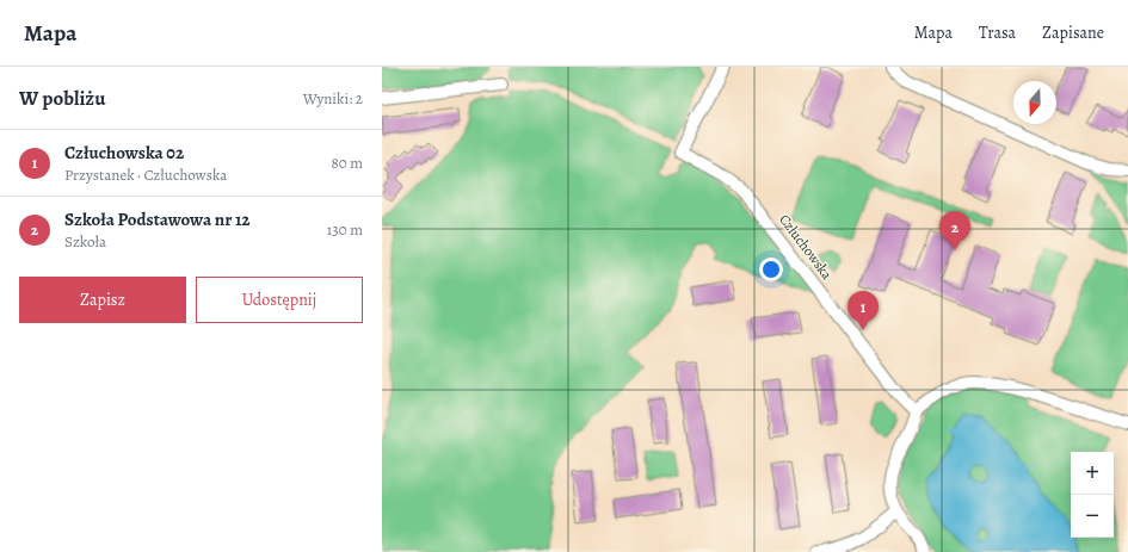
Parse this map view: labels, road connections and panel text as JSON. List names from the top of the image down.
{
  "streets": {
    "street": ["Człuchowska"]
  },
  "north": "bottom",
  "page": {
    "header": "Mapa",
    "nav": ["Mapa", "Trasa", "Zapisane"],
    "heading": ["W pobliżu", "Wyniki: 2"],
    "list": [
      {
        "mark": "1",
        "name": "Człuchowska 02",
        "note": "Przystanek · Człuchowska",
        "value": "80 m"
      },
      {
        "mark": "2",
        "name": "Szkoła Podstawowa nr 12",
        "note": "Szkoła",
        "value": "130 m"
      }
    ],
    "pins": ["2", "1"],
    "buttons": ["Zapisz", "Udostępnij"],
    "map_buttons": ["+", "−"]
  }
}
